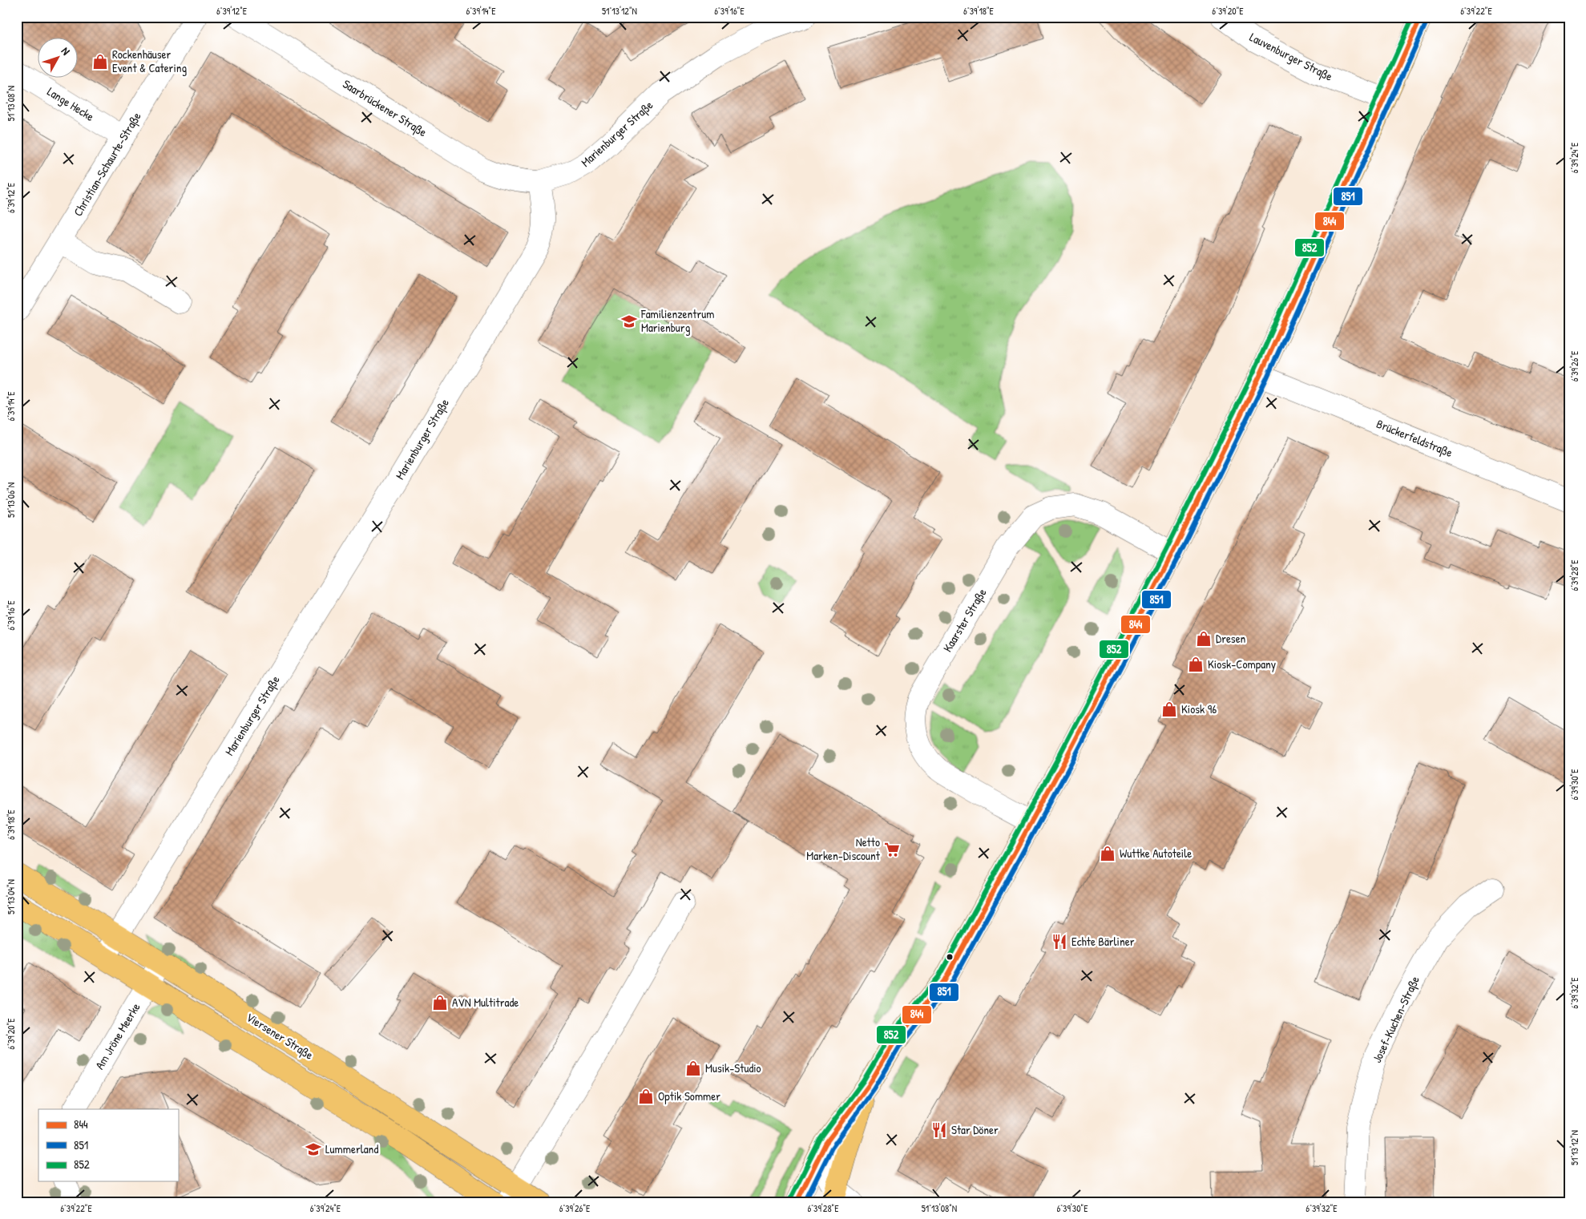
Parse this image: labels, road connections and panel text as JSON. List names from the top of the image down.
{
  "streets": {
    "main road": ["Viersener Straße"],
    "street": [
      "Lauvenburger Straße",
      "Lange Hecke",
      "Saarbrückener Straße",
      "Marienburger Straße",
      "Christian-Schaurte-Straße",
      "Brückerfeldstraße",
      "Kaarster Straße",
      "Josef-Kuchen-Straße",
      "Am Jröne Meerke"
    ]
  },
  "crossings": [
    ["Lange Hecke", "Christian-Schaurte-Straße"],
    ["Saarbrückener Straße", "Marienburger Straße"],
    ["Marienburger Straße", "Viersener Straße"],
    ["Am Jröne Meerke", "Viersener Straße"]
  ],
  "places": {
    "shop": [
      "Rockenhäuser Event & Catering",
      "Dresen",
      "Kiosk-Company",
      "Kiosk 96",
      "Wuttke Autoteile",
      "AVN Multitrade",
      "Musik-Studio",
      "Optik Sommer"
    ],
    "school or university": ["Familienzentrum Marienburg", "Lummerland"],
    "supermarket": ["Netto Marken-Discount"],
    "restaurant": ["Echte Bärliner", "Star Döner"]
  },
  "lines": ["transit line 844", "transit line 852", "transit line 851"],
  "legend": ["844", "851", "852"],
  "north": "top right",
  "coordinates": [
    "6°39'12\"E",
    "6°39'14\"E",
    "51°13'12\"N",
    "6°39'16\"E",
    "6°39'18\"E",
    "6°39'20\"E",
    "6°39'22\"E",
    "51°13'08\"N",
    "6°39'24\"E",
    "6°39'26\"E",
    "51°13'06\"N",
    "6°39'28\"E",
    "6°39'30\"E",
    "51°13'04\"N",
    "6°39'32\"E"
  ]
}
